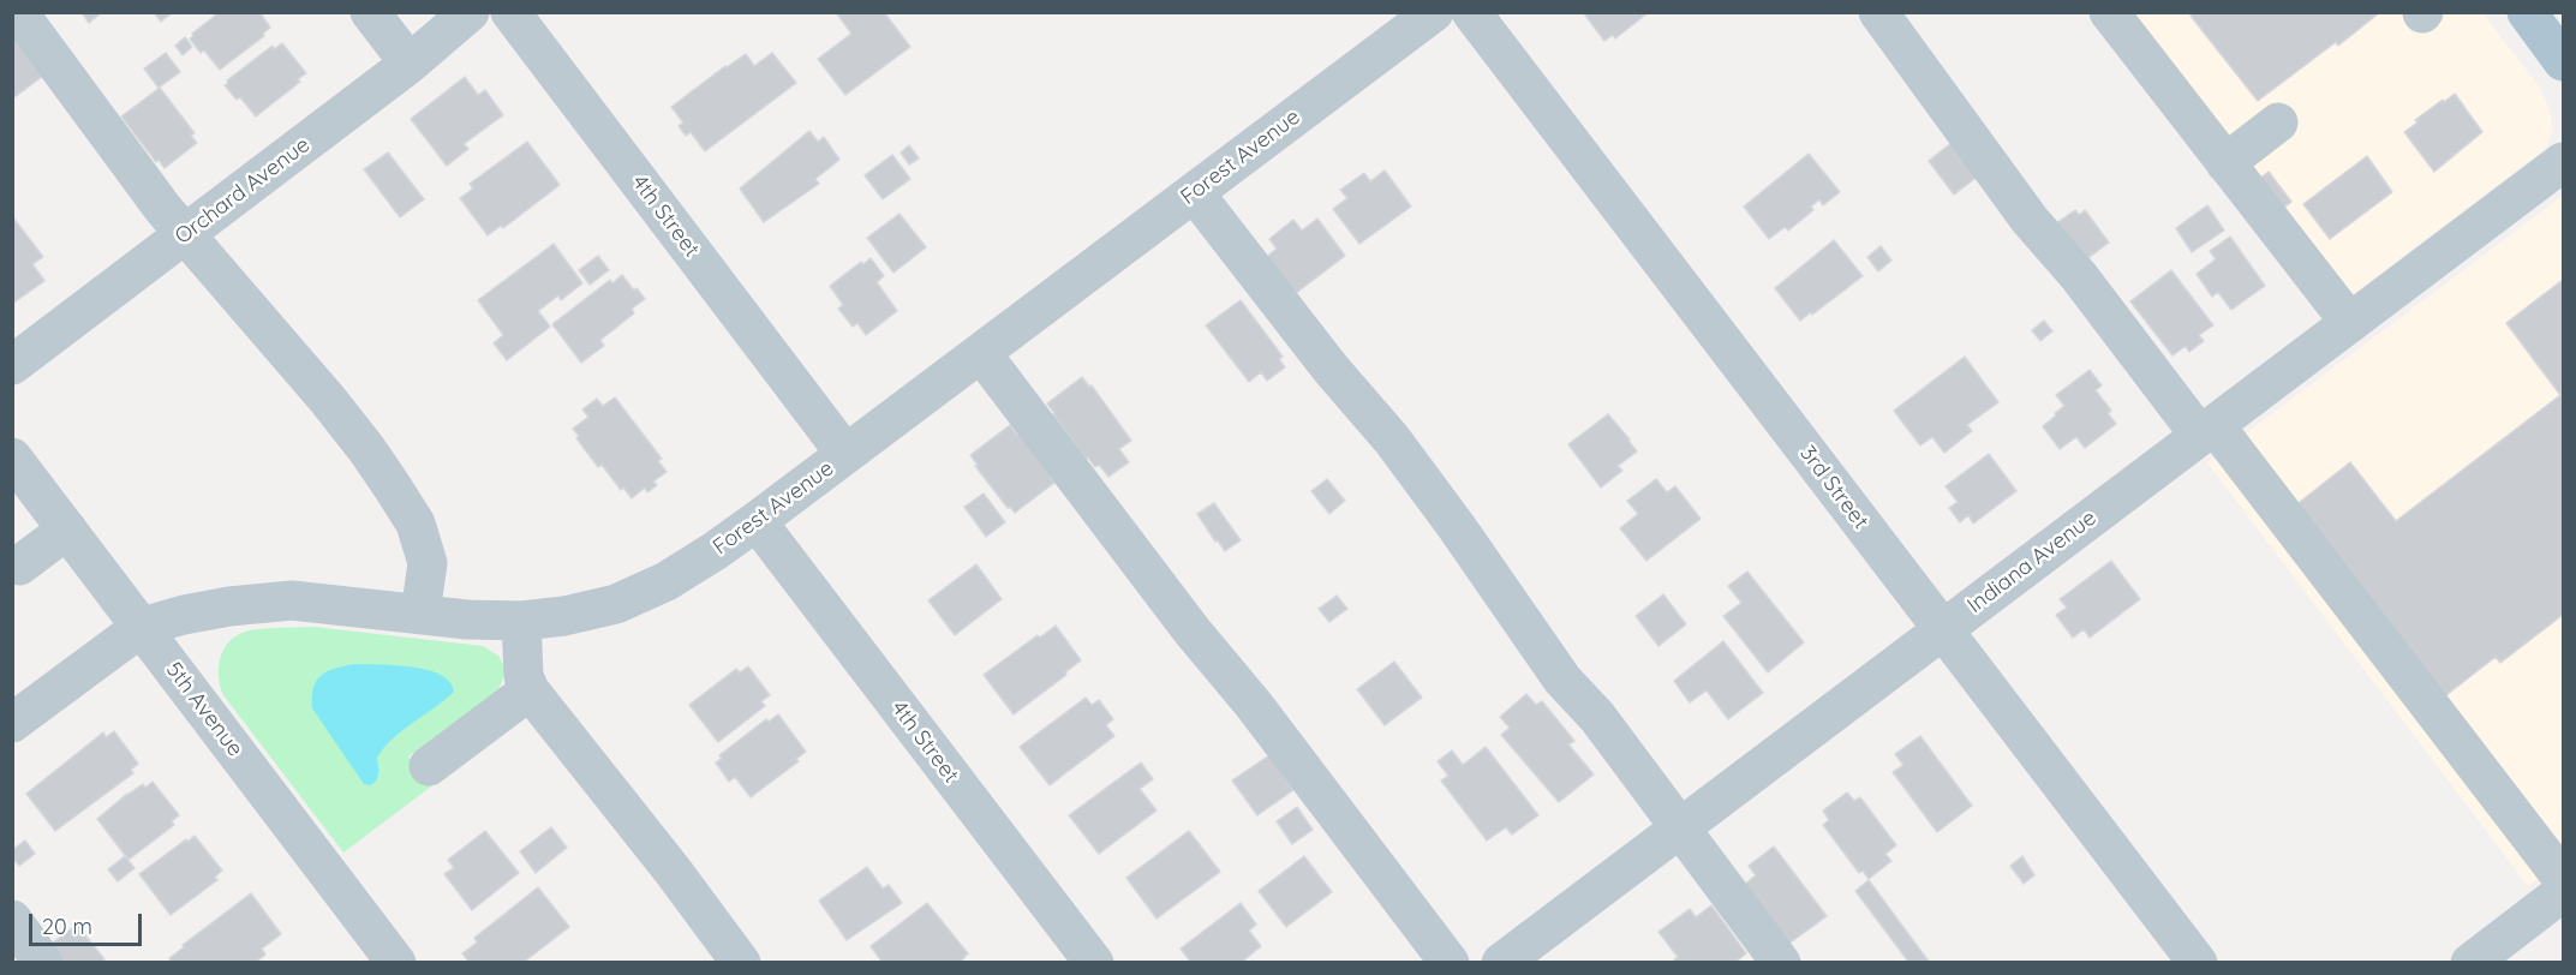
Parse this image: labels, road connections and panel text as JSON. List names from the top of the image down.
{
  "streets": {
    "street": [
      "Forest Avenue",
      "Orchard Avenue",
      "4th Street",
      "3rd Street",
      "Indiana Avenue",
      "5th Avenue"
    ]
  },
  "crossings": [
    ["Forest Avenue", "4th Street"],
    ["Forest Avenue", "5th Avenue"],
    ["3rd Street", "Indiana Avenue"]
  ],
  "scale_bar": "20 m"
}
